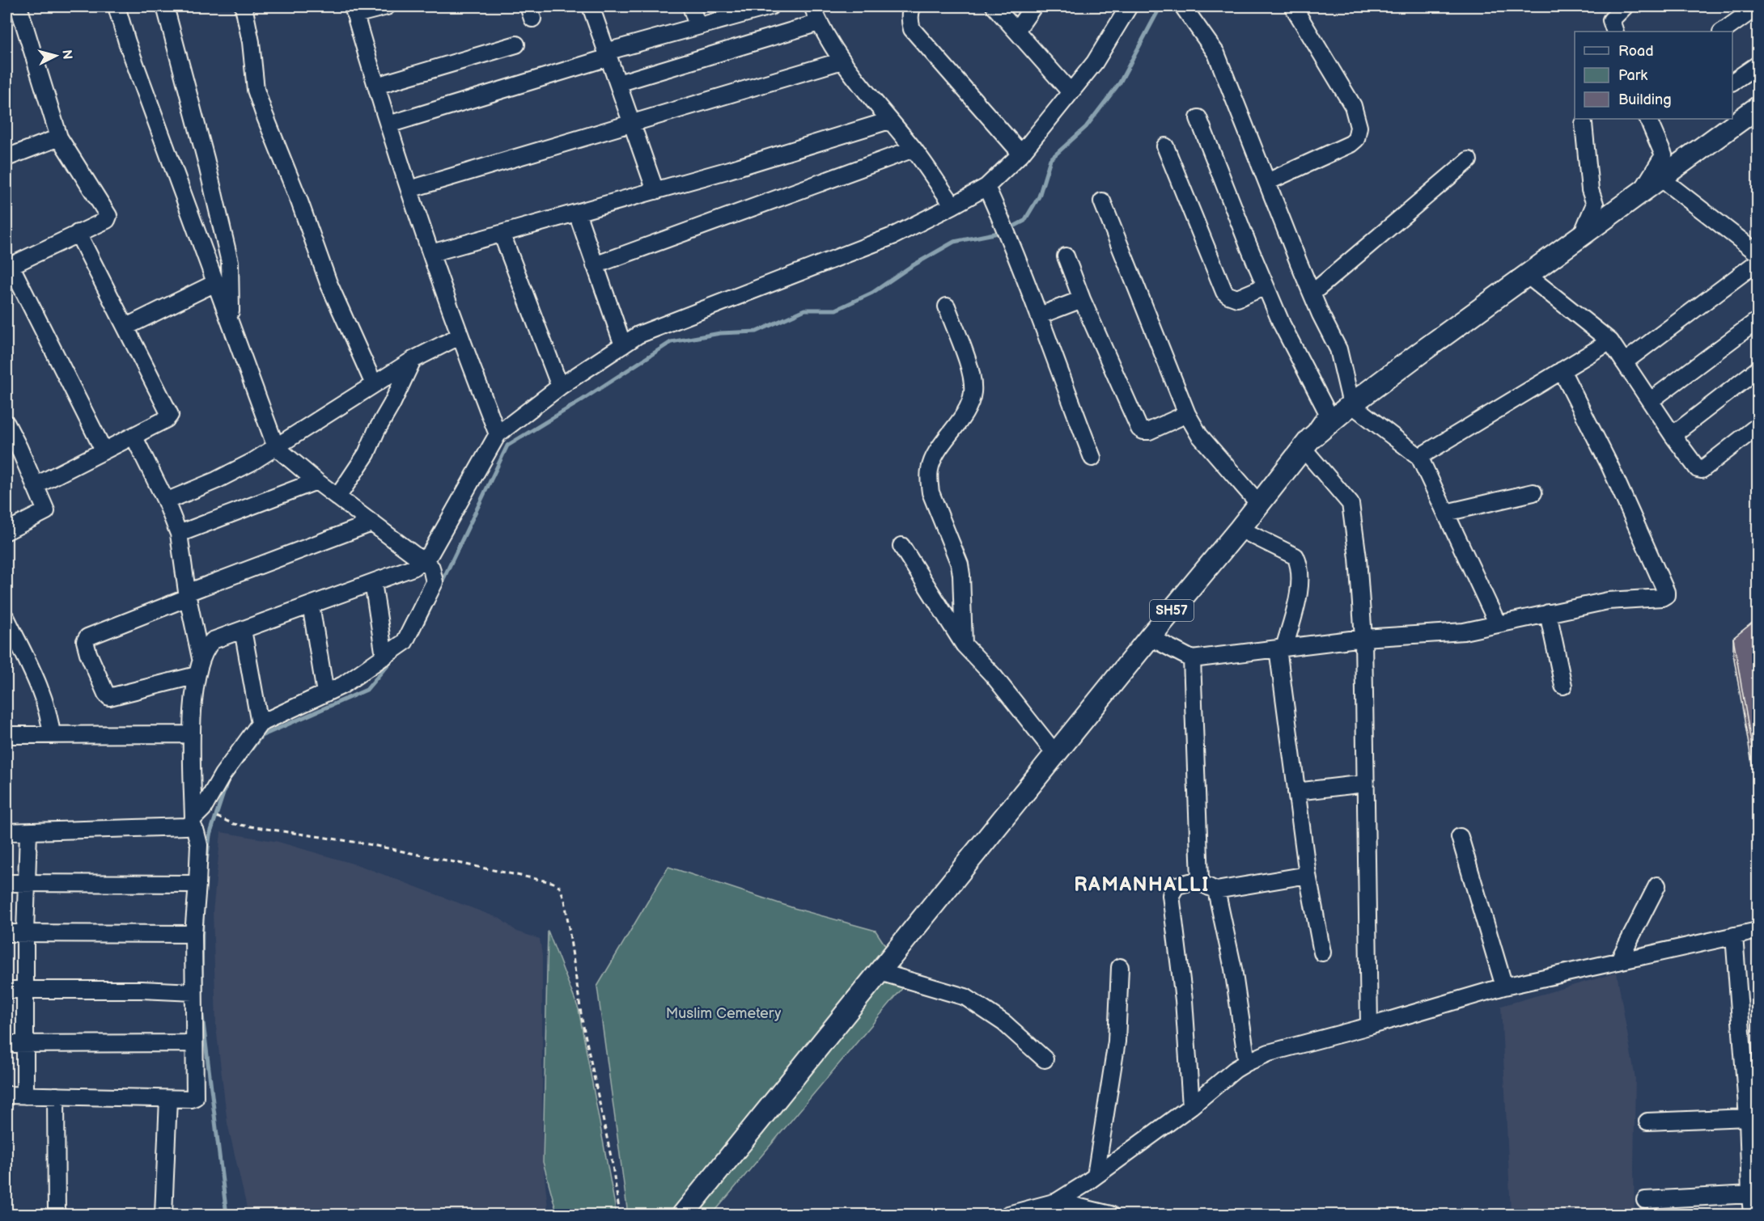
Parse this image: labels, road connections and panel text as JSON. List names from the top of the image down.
{
  "streets": {
    "main road": ["SH57"]
  },
  "districts": ["RAMANHALLI"],
  "parks": ["Muslim Cemetery"],
  "legend": ["Road", "Park", "Building"],
  "north": "right"
}
